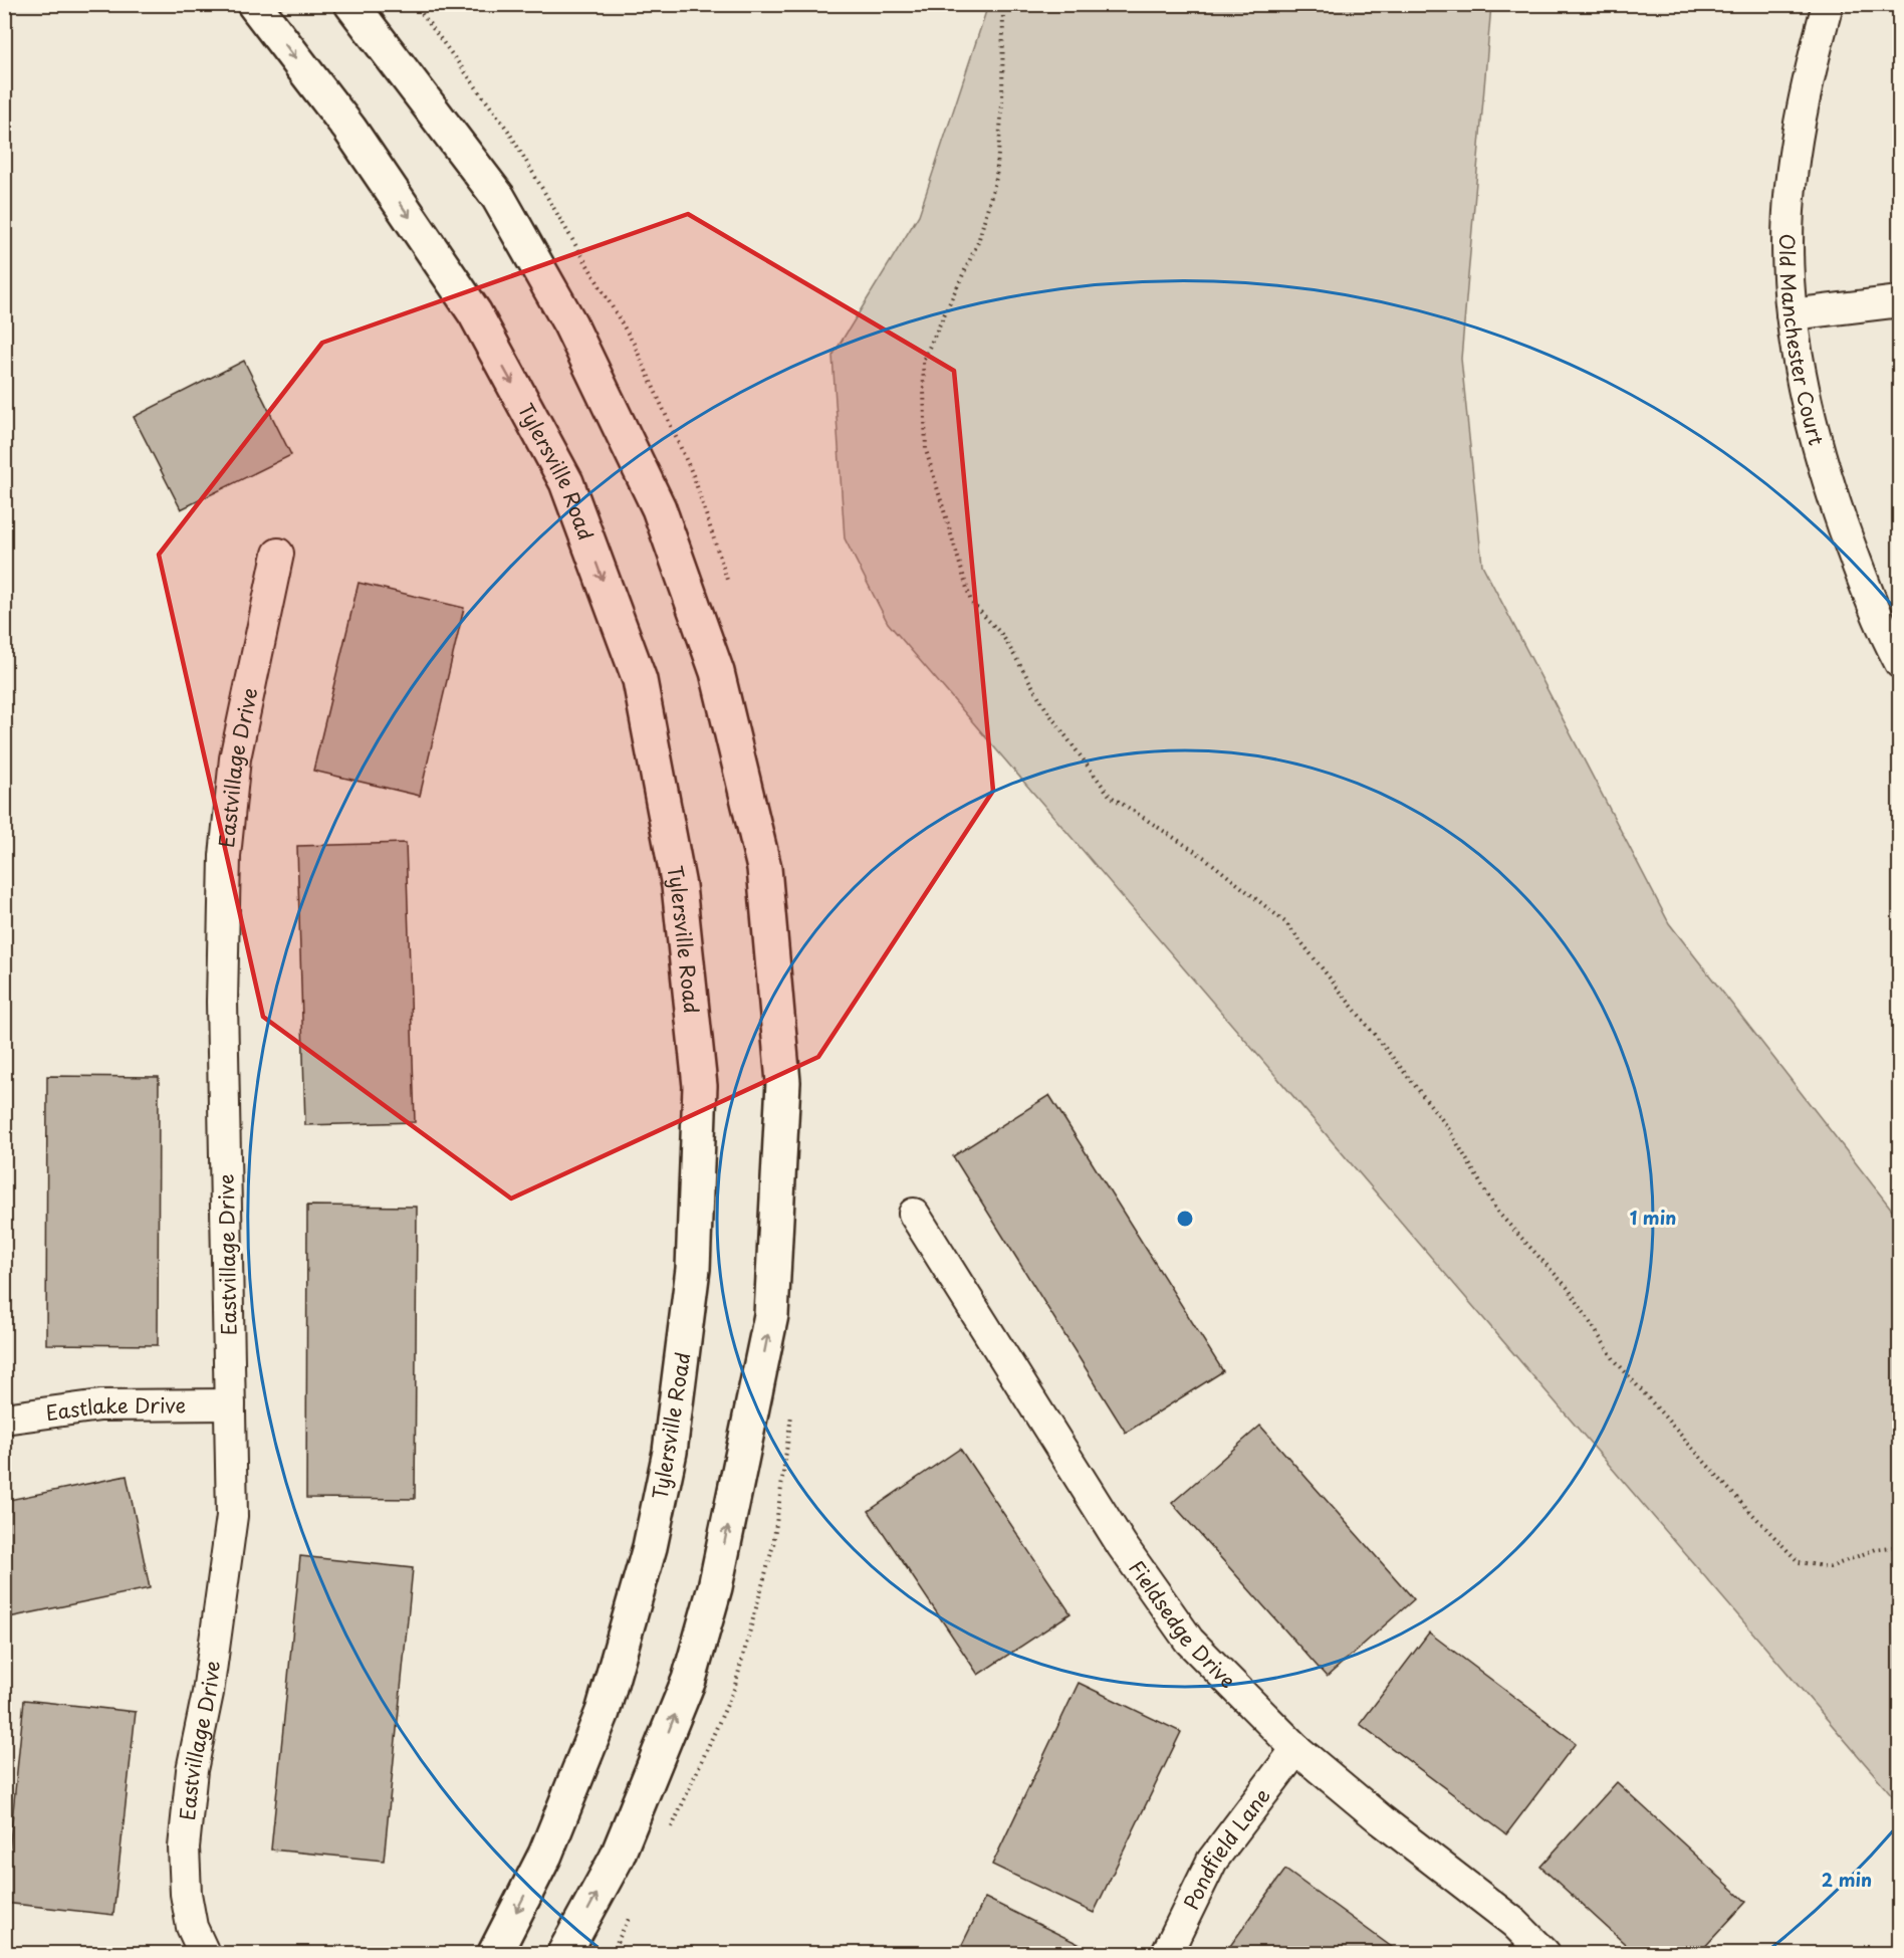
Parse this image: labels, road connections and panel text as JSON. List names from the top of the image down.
{
  "streets": {
    "main road": ["Tylersville Road"],
    "street": [
      "Old Manchester Court",
      "Eastvillage Drive",
      "Eastlake Drive",
      "Fieldsedge Drive",
      "Pondfield Lane"
    ]
  },
  "crossings": [
    ["Eastvillage Drive", "Eastlake Drive"],
    ["Fieldsedge Drive", "Pondfield Lane"]
  ],
  "rings": ["1 min", "2 min"]
}
